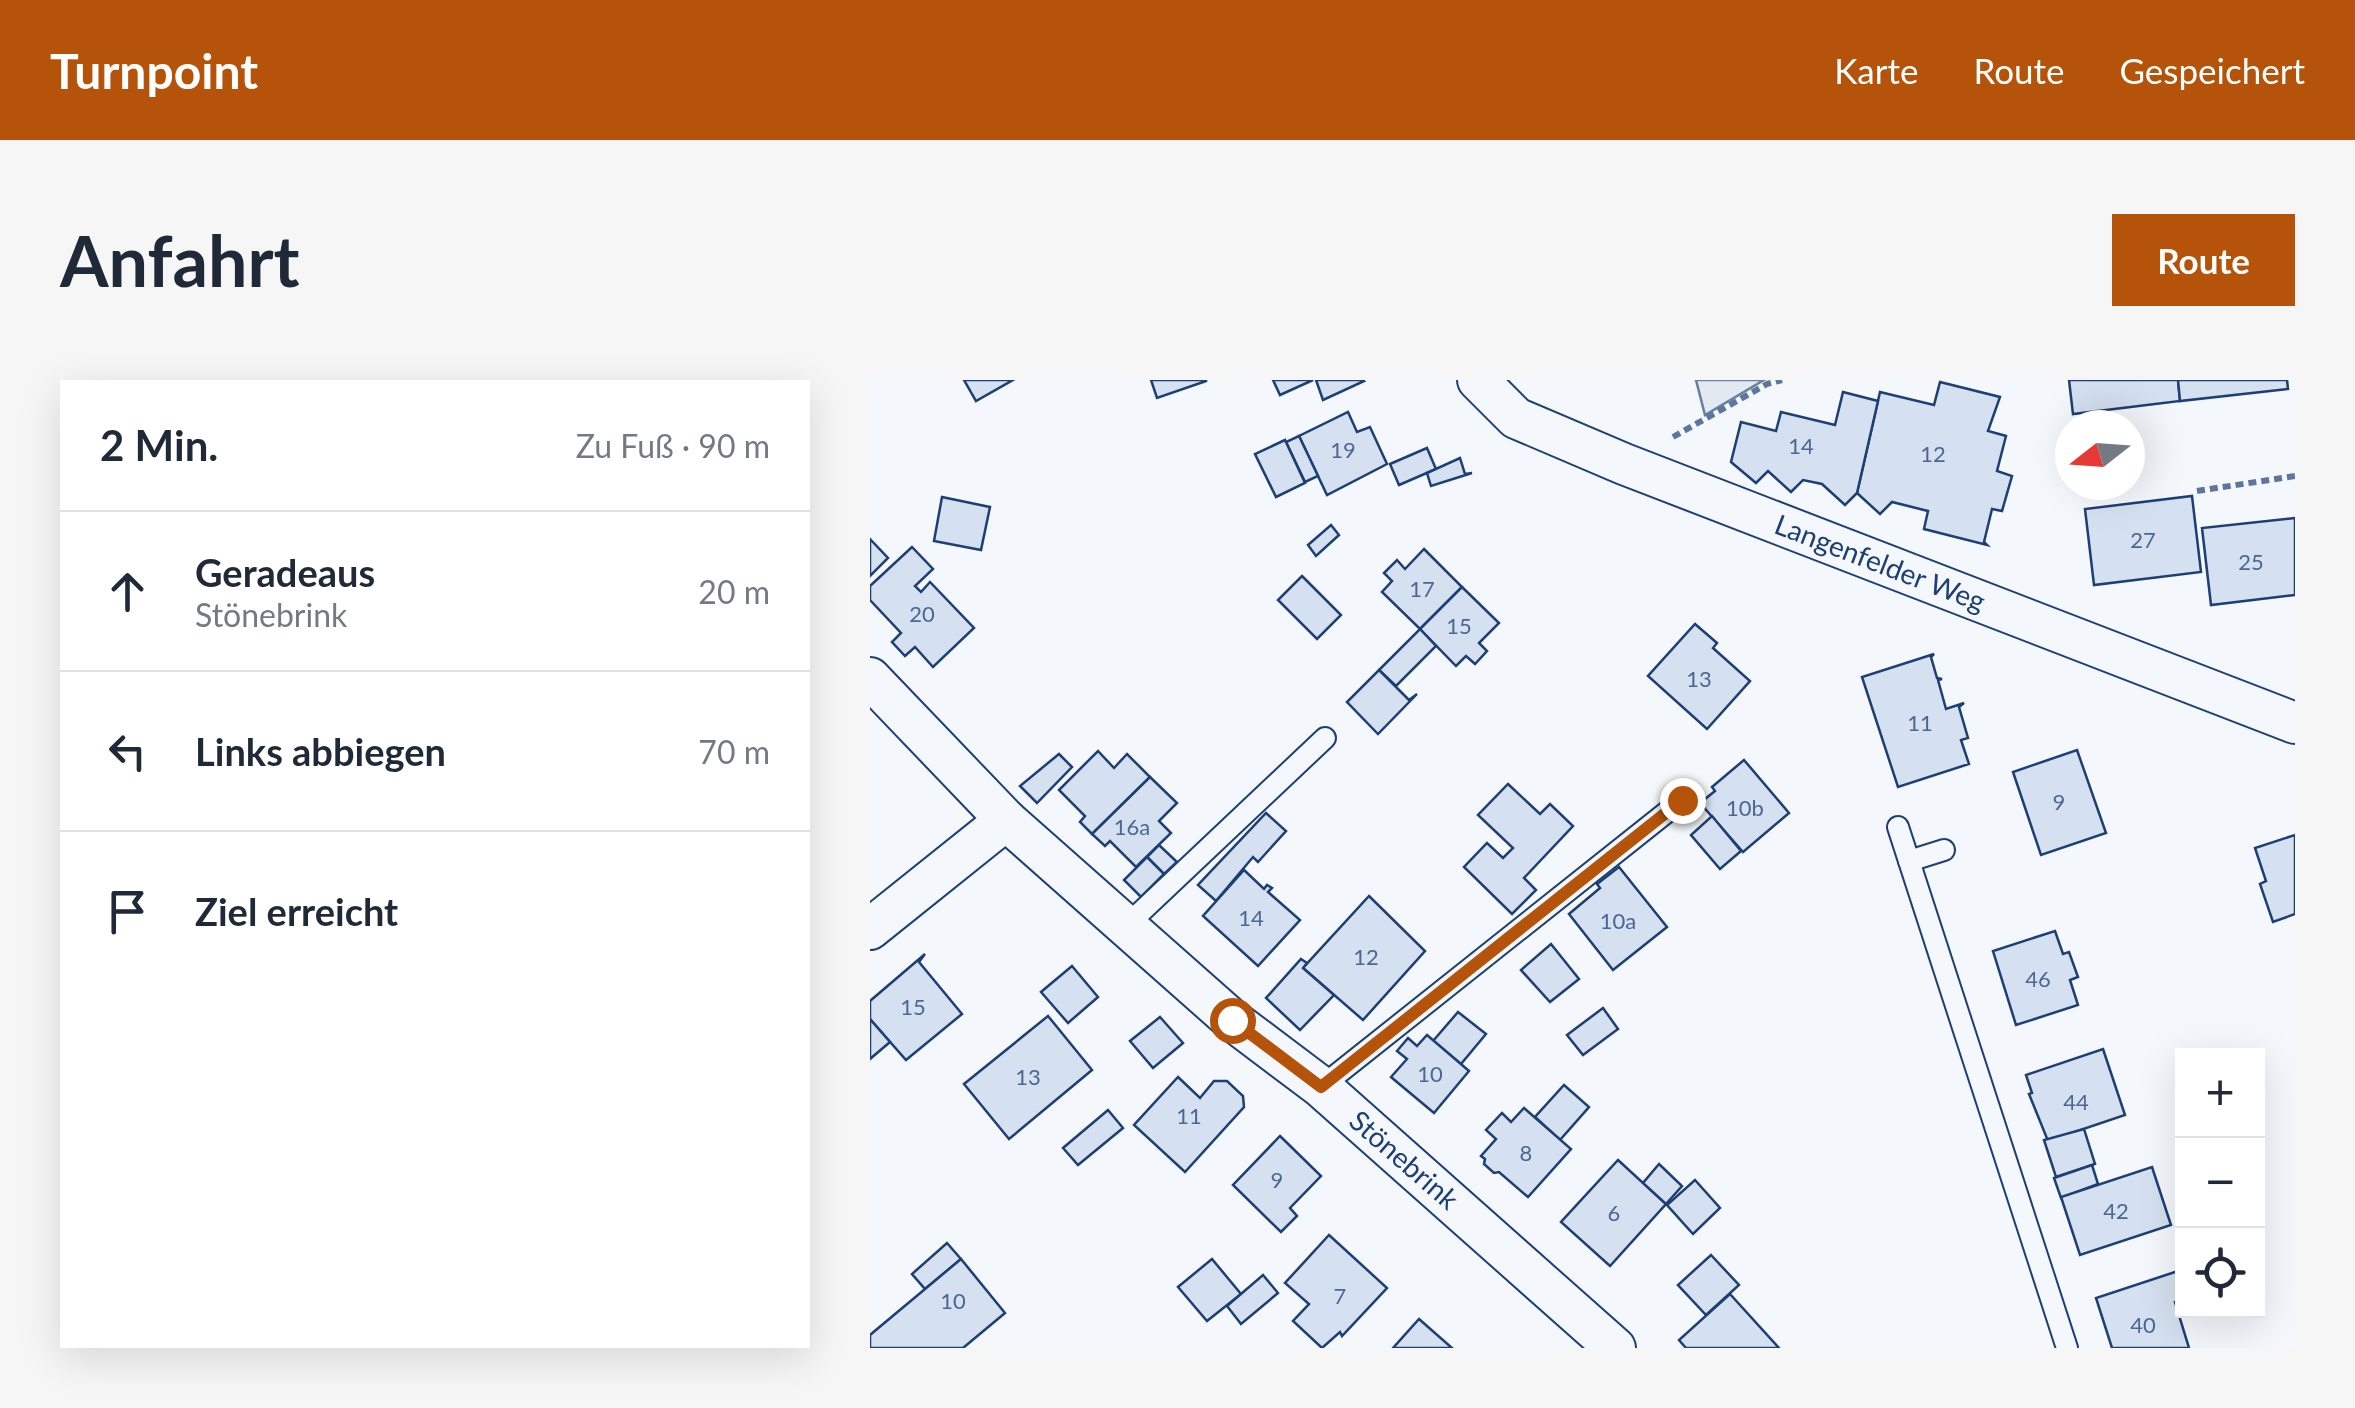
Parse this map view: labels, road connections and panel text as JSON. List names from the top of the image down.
{
  "streets": {
    "street": ["Langenfelder Weg", "Stönebrink"]
  },
  "house_numbers": [
    "14",
    "19",
    "12",
    "27",
    "25",
    "17",
    "20",
    "15",
    "13",
    "11",
    "9",
    "10b",
    "16a",
    "14",
    "10a",
    "12",
    "46",
    "15",
    "10",
    "13",
    "44",
    "11",
    "8",
    "9",
    "42",
    "6",
    "7",
    "10",
    "40"
  ],
  "north": "left",
  "page": {
    "header": "Turnpoint",
    "nav": ["Karte", "Route", "Gespeichert"],
    "buttons": "Route",
    "title": "Anfahrt",
    "heading": ["2 Min.", "Zu Fuß · 90 m"],
    "list": [
      ["Geradeaus", "Stönebrink", "20 m"],
      ["Links abbiegen", "70 m"],
      "Ziel erreicht"
    ],
    "map_buttons": ["+", "−"]
  }
}
